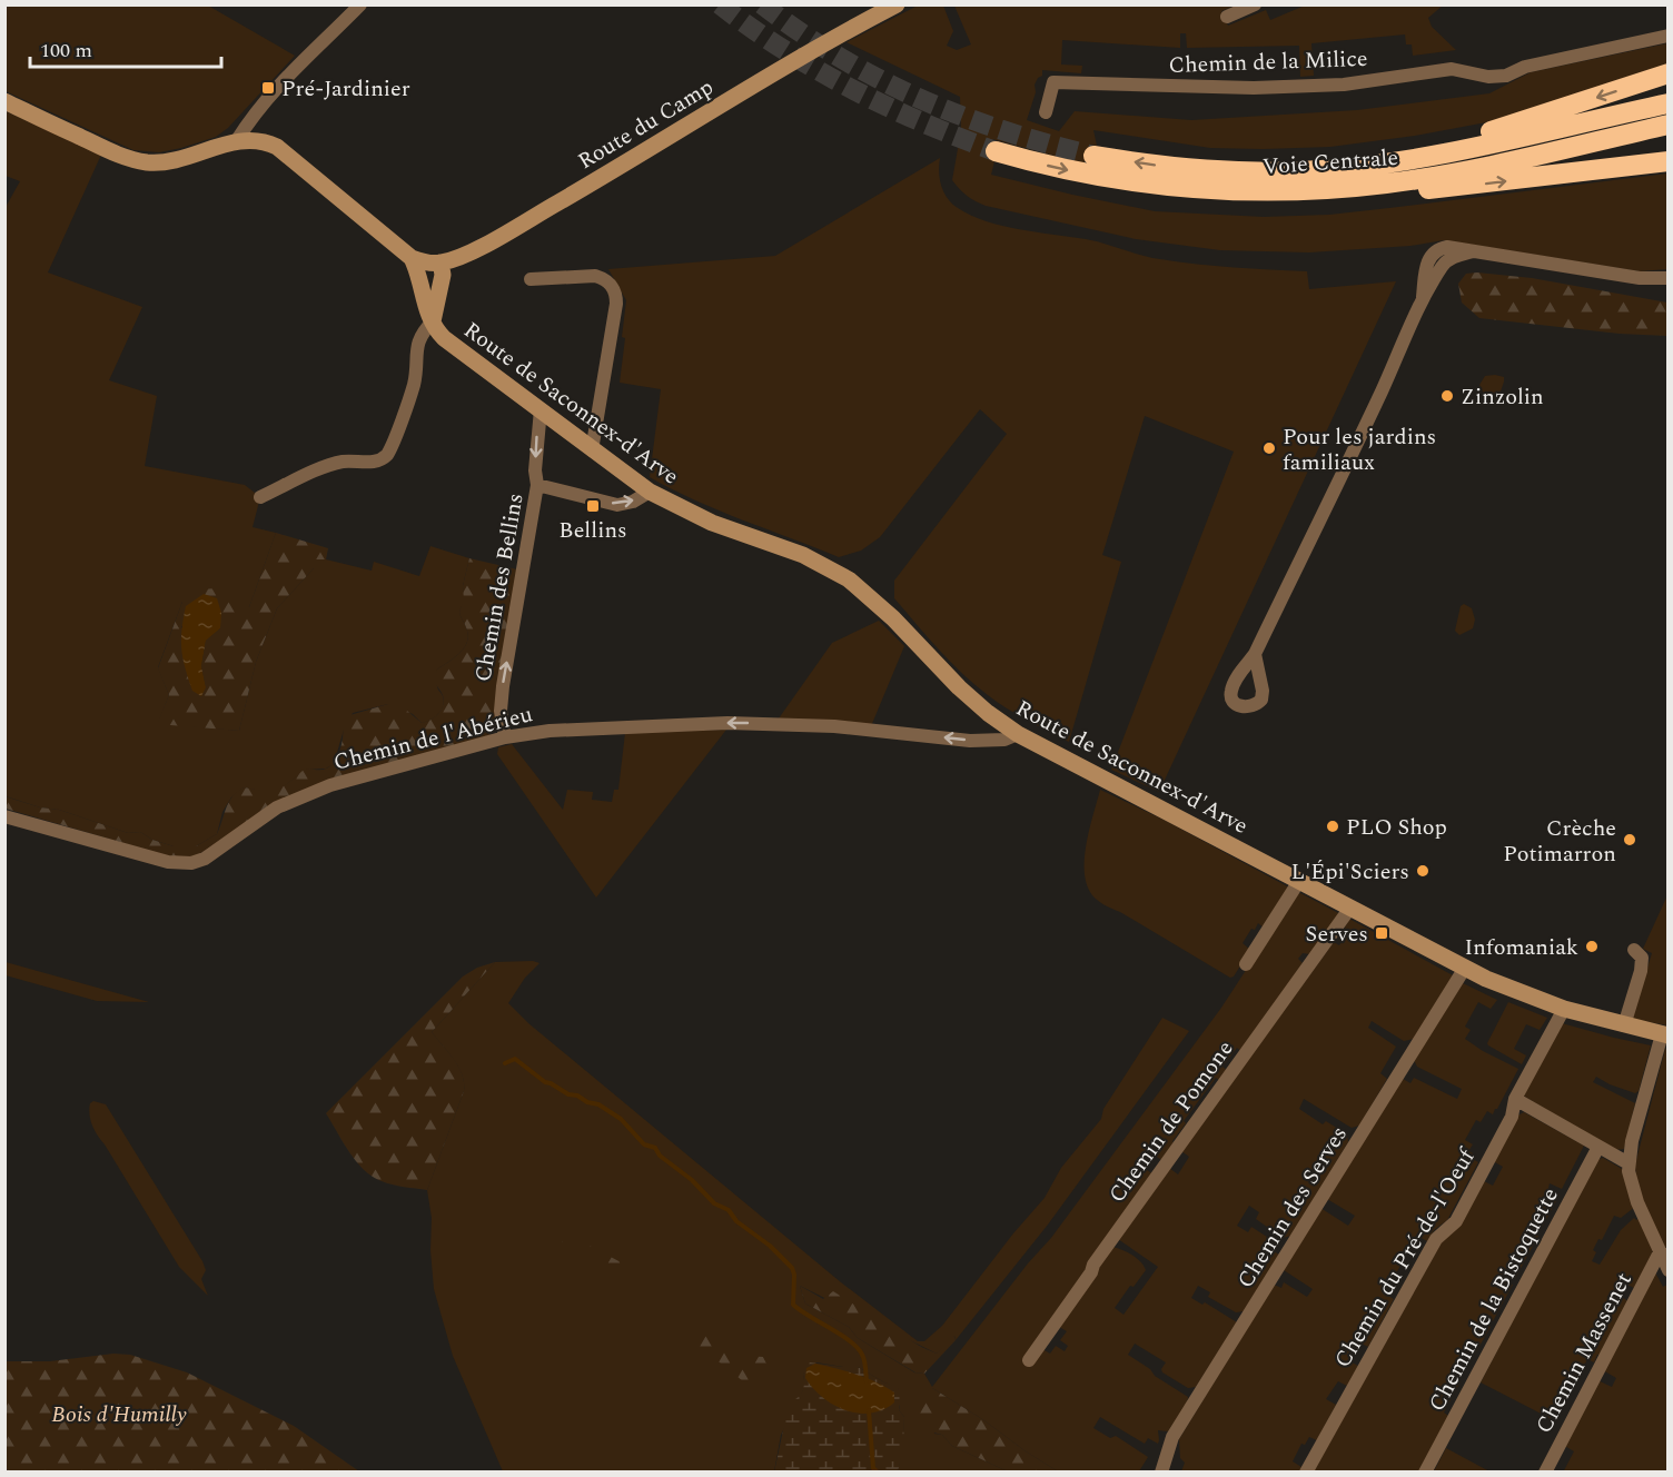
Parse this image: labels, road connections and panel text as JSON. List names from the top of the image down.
{
  "streets": {
    "highway": ["Voie Centrale"],
    "street": [
      "Chemin de la Milice",
      "Route du Camp",
      "Route de Saconnex-d'Arve",
      "Chemin des Bellins",
      "Chemin de l'Abérieu",
      "Chemin de Pomone",
      "Chemin des Serves",
      "Chemin du Pré-de-l'Oeuf",
      "Chemin de la Bistoquette",
      "Chemin Massenet"
    ]
  },
  "crossings": [
    ["Route du Camp", "Route de Saconnex-d'Arve"],
    ["Route de Saconnex-d'Arve", "Chemin des Bellins"],
    ["Route de Saconnex-d'Arve", "Chemin de l'Abérieu"],
    ["Route de Saconnex-d'Arve", "Chemin de Pomone"],
    ["Route de Saconnex-d'Arve", "Chemin des Serves"],
    ["Route de Saconnex-d'Arve", "Chemin du Pré-de-l'Oeuf"],
    ["Chemin des Bellins", "Chemin de l'Abérieu"]
  ],
  "one_way": ["Chemin de l'Abérieu"],
  "parks": ["Bois d'Humilly"],
  "places": {
    "transit": ["Pré-Jardinier", "Bellins", "Serves"],
    "other": [
      "Zinzolin",
      "Pour les jardins familiaux",
      "PLO Shop",
      "Crèche Potimarron",
      "L'Épi'Sciers",
      "Infomaniak"
    ]
  },
  "scale_bar": "100 m"
}
